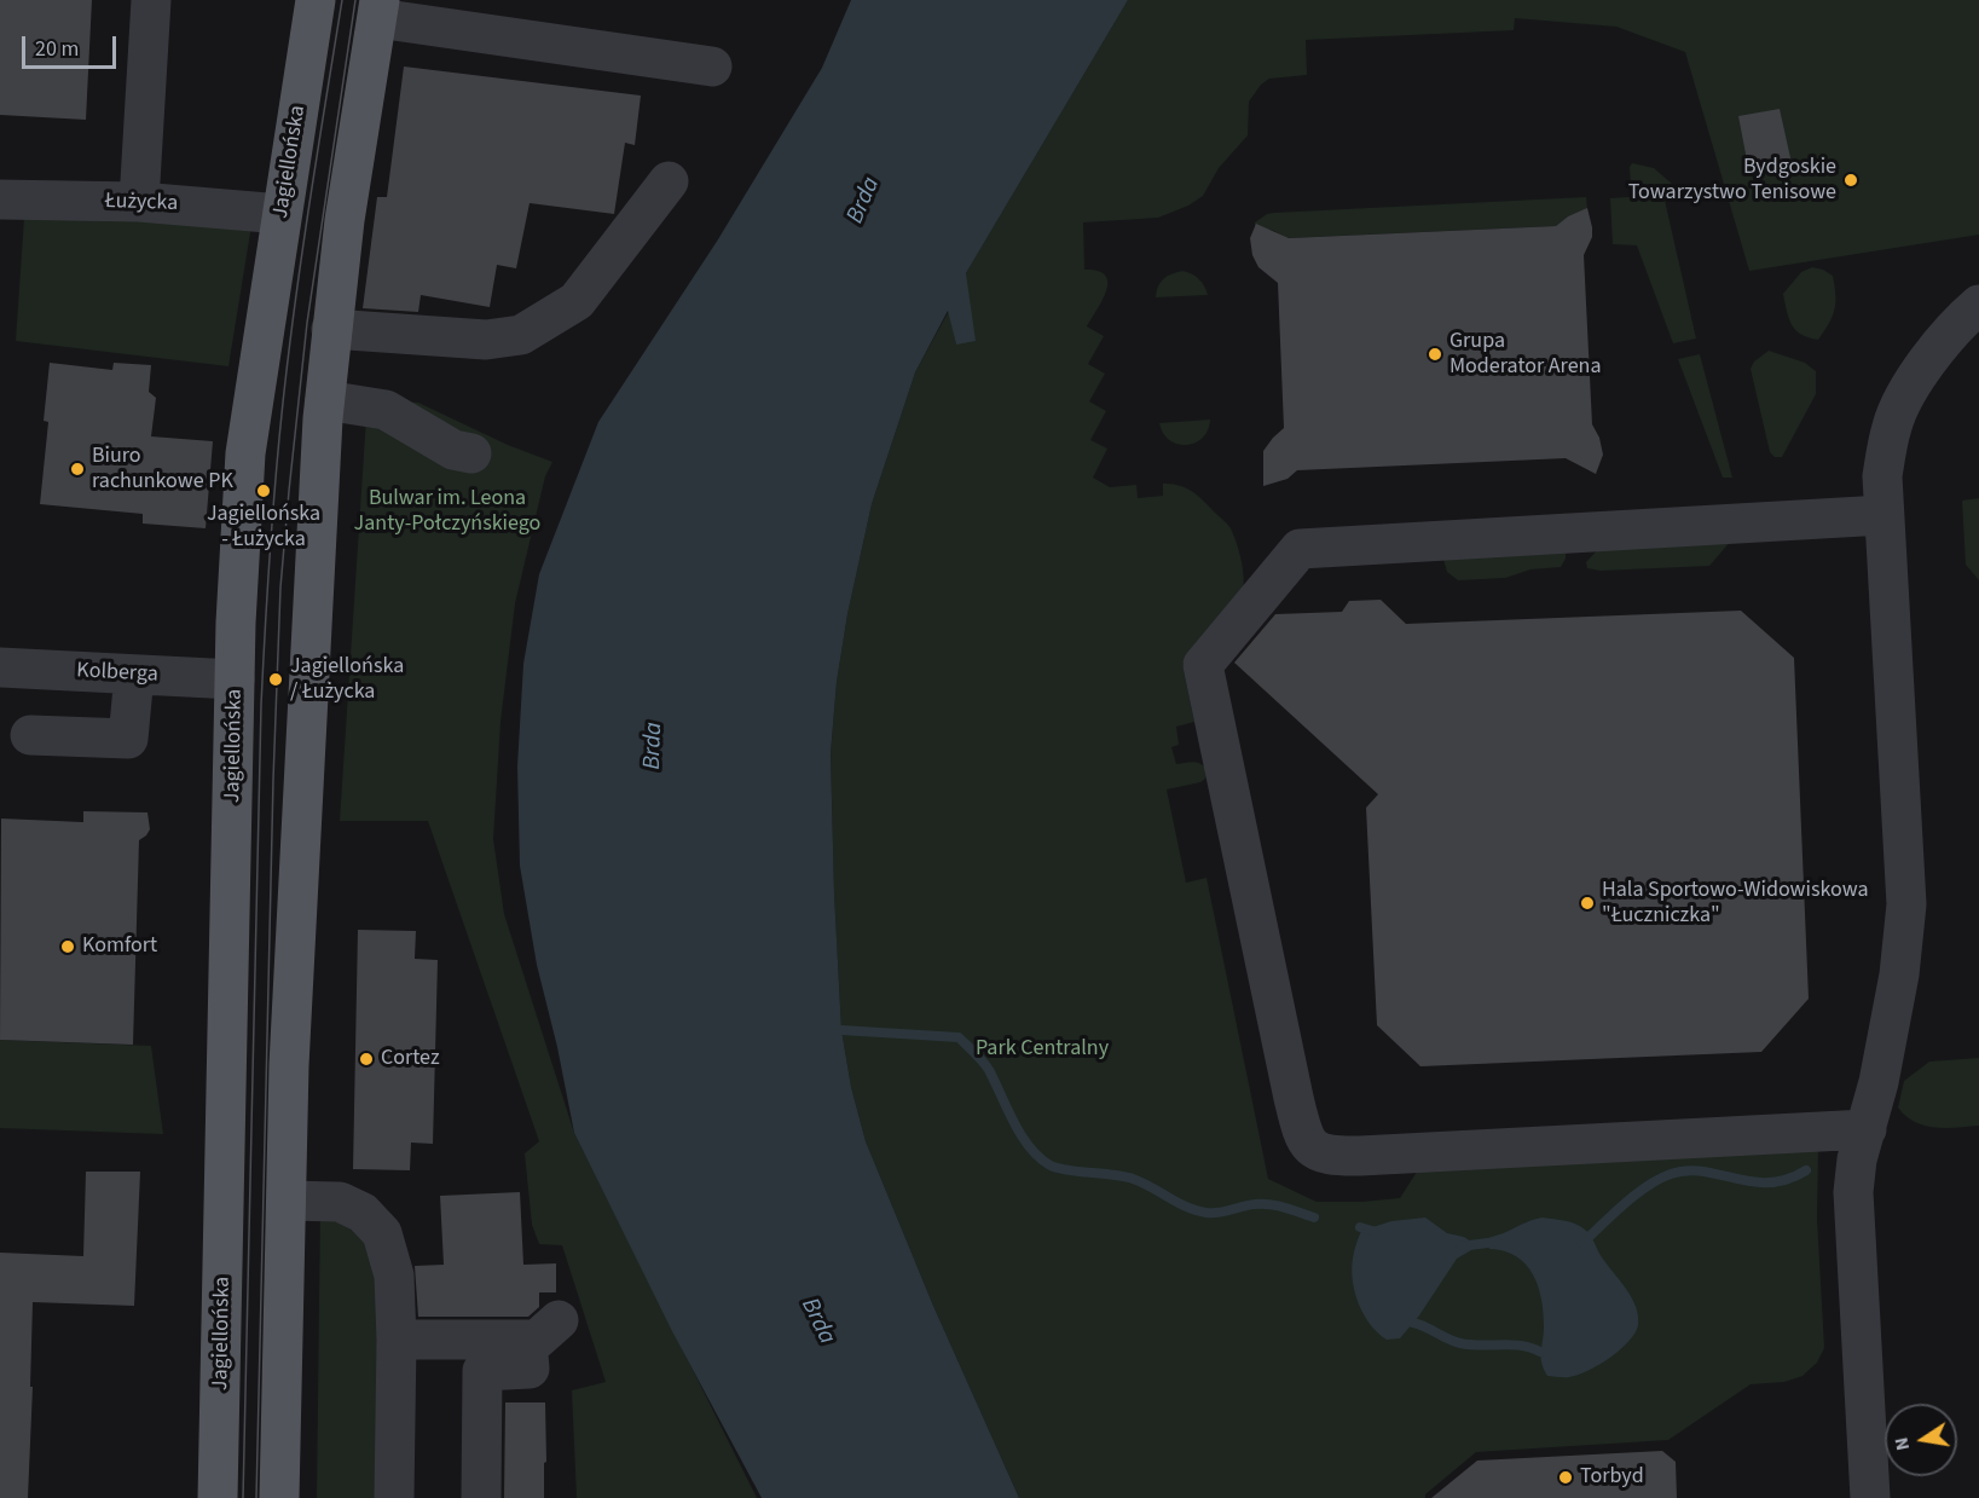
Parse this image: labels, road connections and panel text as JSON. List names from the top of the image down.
{
  "streets": {
    "main road": ["Jagiellońska"],
    "street": ["Łużycka", "Kolberga"]
  },
  "crossings": [
    ["Jagiellońska", "Łużycka"],
    ["Jagiellońska", "Kolberga"]
  ],
  "water": ["Brda"],
  "parks": ["Bulwar im. Leona Janty-Połczyńskiego", "Park Centralny"],
  "places": [
    "Bydgoskie Towarzystwo Tenisowe",
    "Grupa Moderator Arena",
    "Biuro rachunkowe PK",
    "Jagiellońska - Łużycka",
    "Jagiellońska / Łużycka",
    "Hala Sportowo-Widowiskowa \"Łuczniczka\"",
    "Komfort",
    "Cortez",
    "Torbyd"
  ],
  "scale_bar": "20 m",
  "north": "left"
}
